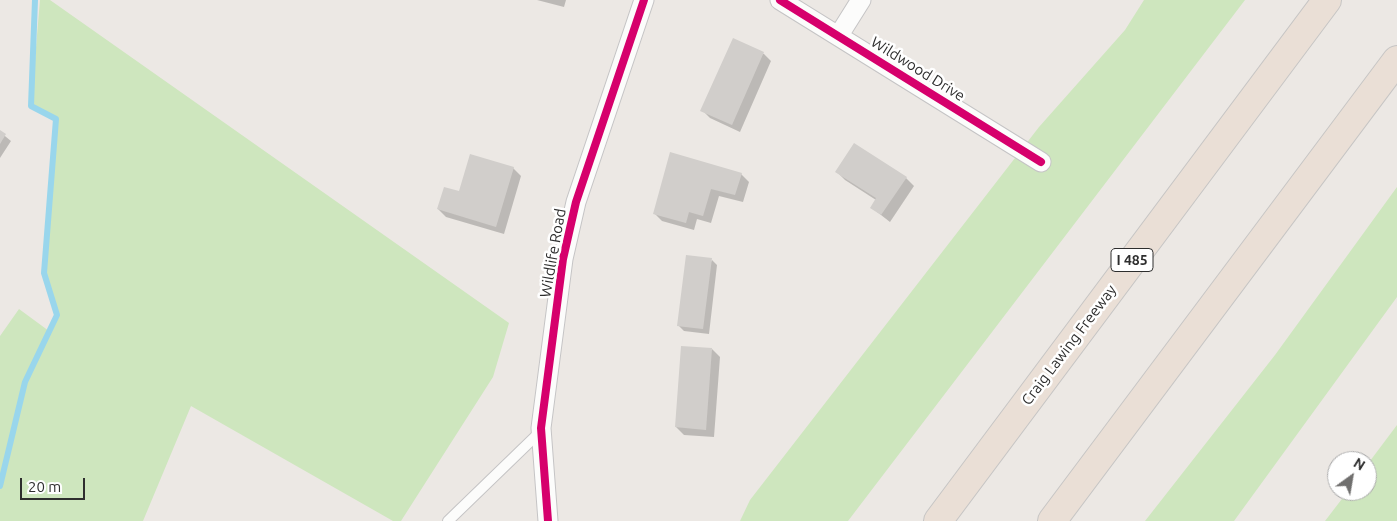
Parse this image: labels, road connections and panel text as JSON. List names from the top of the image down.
{
  "streets": {
    "highway": ["I 485", "Craig Lawing Freeway"],
    "street": ["Wildwood Drive", "Wildlife Road"]
  },
  "scale_bar": "20 m",
  "north": "top right"
}
